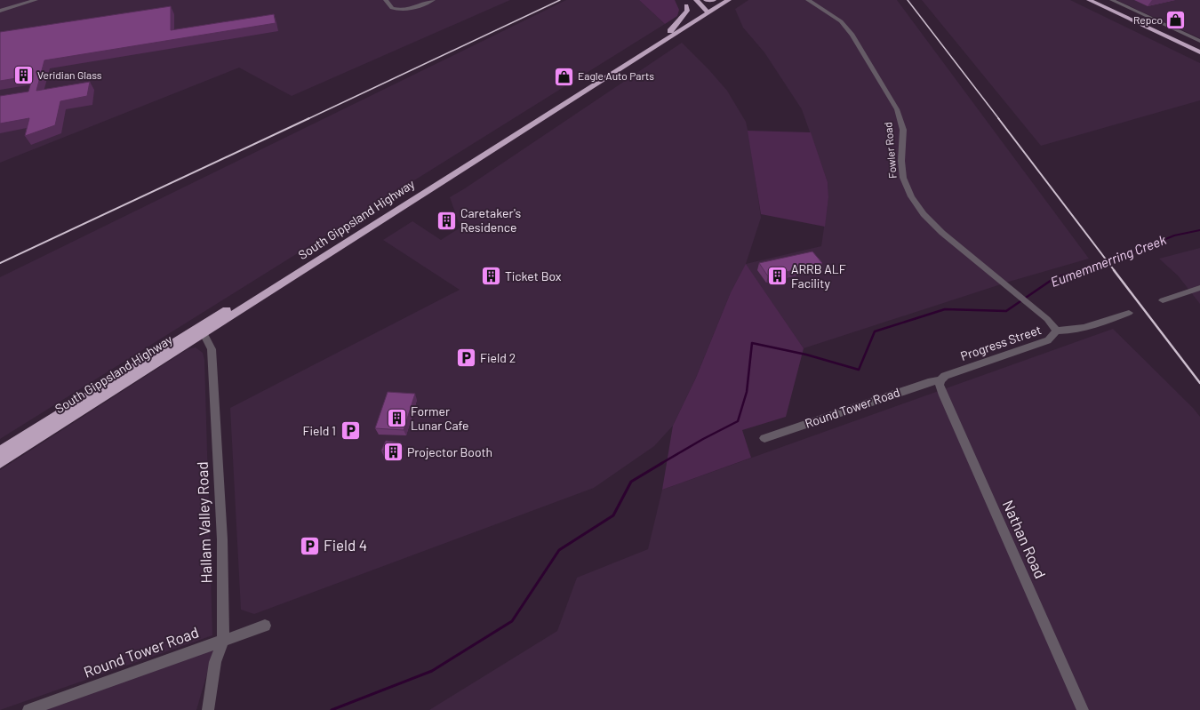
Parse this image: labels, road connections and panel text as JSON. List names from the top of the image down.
{
  "streets": {
    "highway": ["South Gippsland Highway"],
    "street": [
      "Fowler Road",
      "Progress Street",
      "Round Tower Road",
      "Hallam Valley Road",
      "Nathan Road"
    ]
  },
  "crossings": [
    ["Fowler Road", "Progress Street"],
    ["South Gippsland Highway", "Hallam Valley Road"],
    ["Progress Street", "Round Tower Road"],
    ["Progress Street", "Nathan Road"],
    ["Round Tower Road", "Hallam Valley Road"],
    ["Round Tower Road", "Nathan Road"]
  ],
  "water": ["Eumemmerring Creek"],
  "places": {
    "shop": ["Repco", "Eagle Auto Parts"],
    "building": [
      "Veridian Glass",
      "Caretaker's Residence",
      "Ticket Box",
      "ARRB ALF Facility",
      "Former Lunar Cafe",
      "Projector Booth"
    ],
    "parking": ["Field 2", "Field 1", "Field 4"]
  }
}
